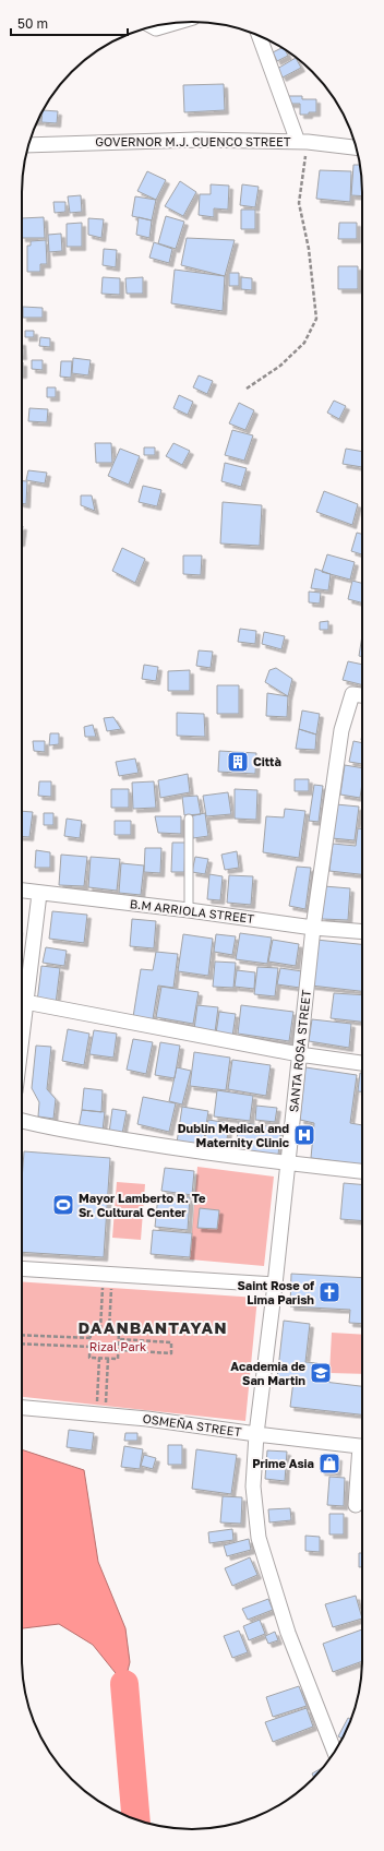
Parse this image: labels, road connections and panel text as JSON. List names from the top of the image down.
{
  "streets": {
    "street": [
      "GOVERNOR M.J. CUENCO STREET",
      "B.M ARRIOLA STREET",
      "SANTA ROSA STREET",
      "OSMEÑA STREET"
    ]
  },
  "crossings": [
    ["B.M ARRIOLA STREET", "SANTA ROSA STREET"],
    ["SANTA ROSA STREET", "OSMEÑA STREET"]
  ],
  "districts": ["DAANBANTAYAN"],
  "parks": ["Rizal Park"],
  "places": {
    "building": ["Città"],
    "hospital": ["Dublin Medical and Maternity Clinic"],
    "sports": ["Mayor Lamberto R. Te Sr. Cultural Center"],
    "church": ["Saint Rose of Lima Parish"],
    "school or university": ["Academia de San Martin"],
    "shop": ["Prime Asia"]
  },
  "scale_bar": "50 m"
}
